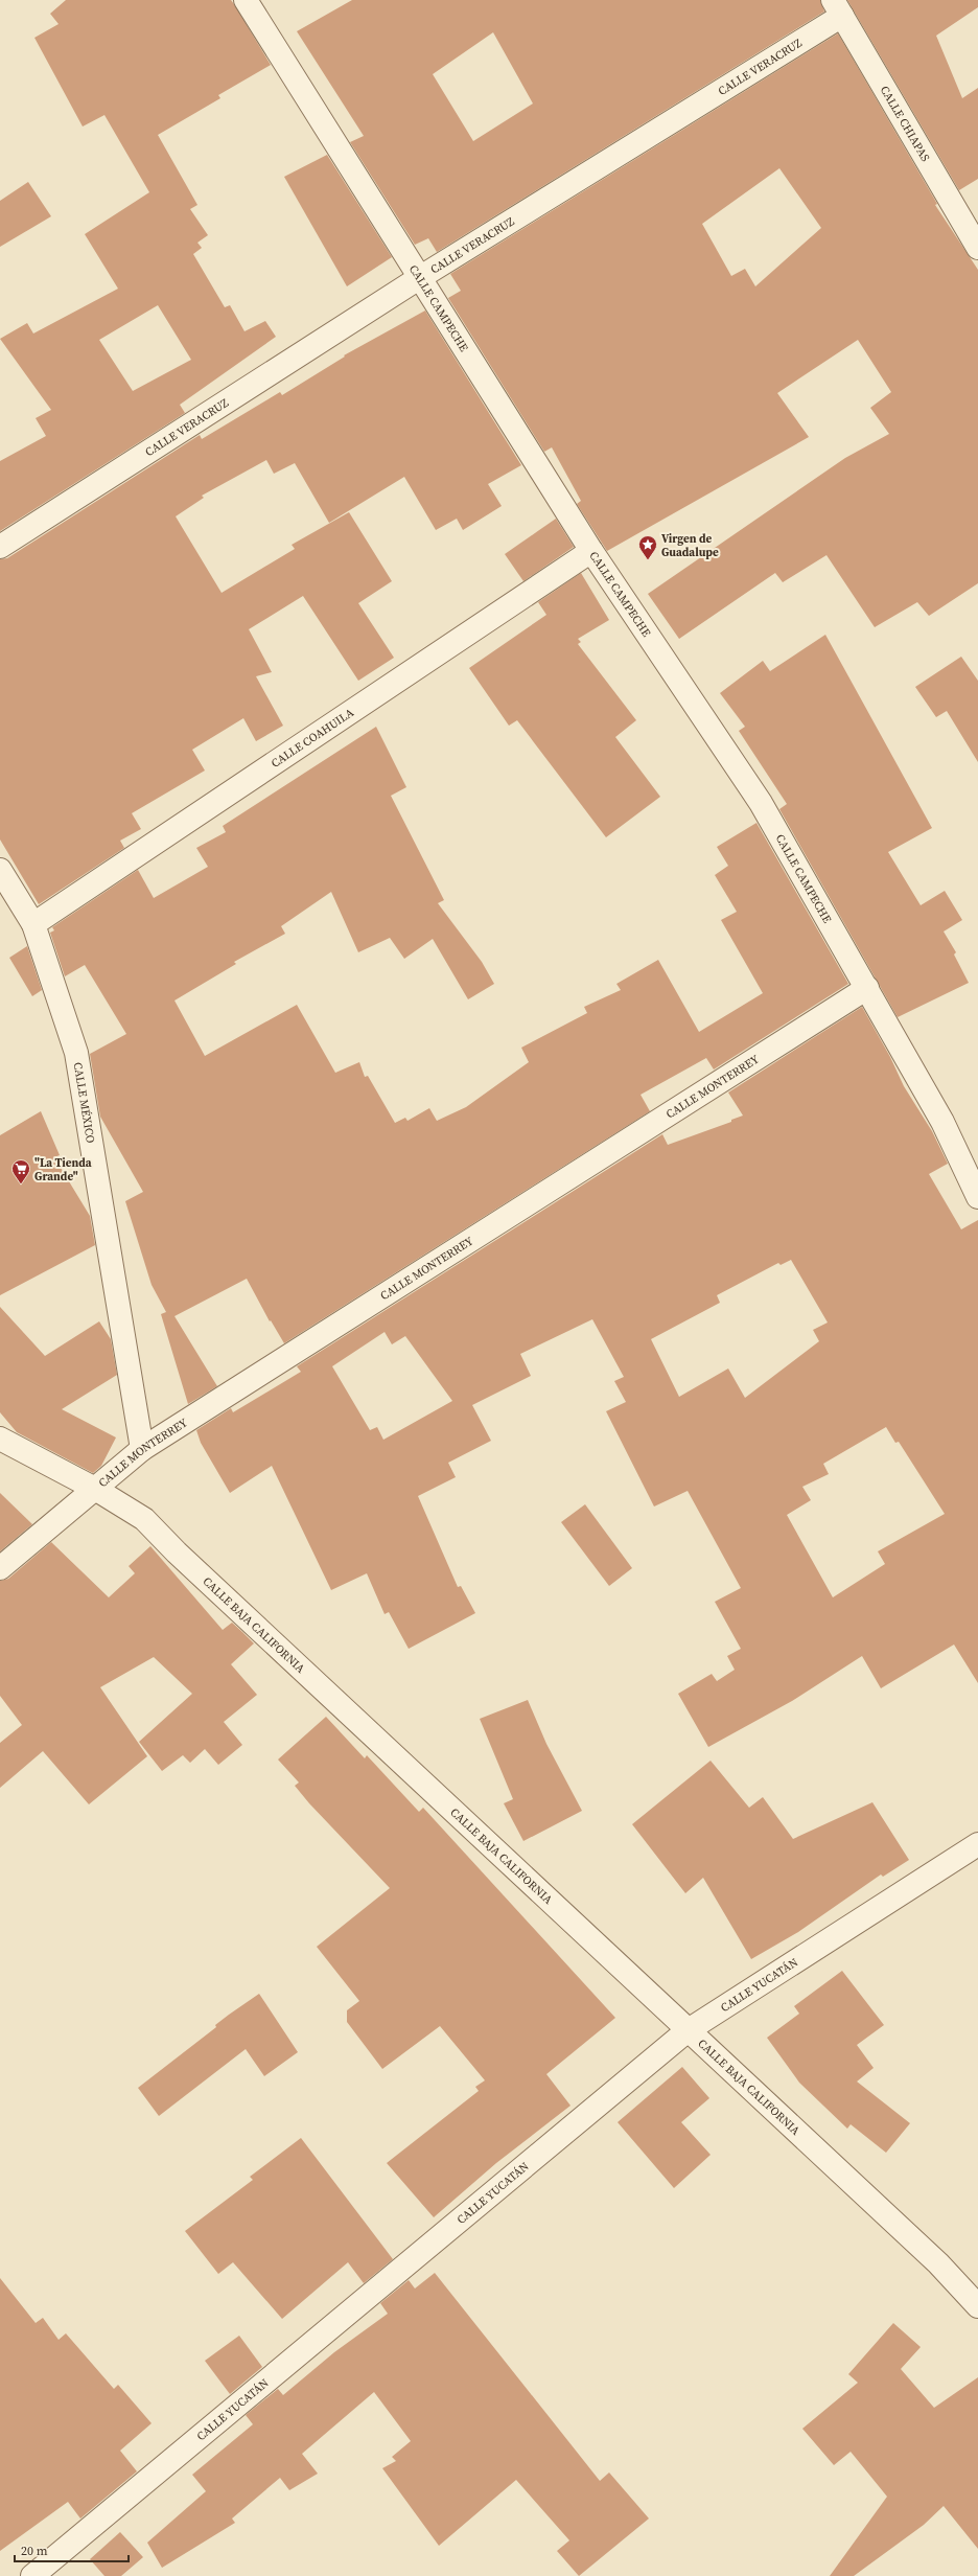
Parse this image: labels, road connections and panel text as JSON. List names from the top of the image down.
{
  "streets": {
    "street": [
      "CALLE VERACRUZ",
      "CALLE CHIAPAS",
      "CALLE CAMPECHE",
      "CALLE COAHUILA",
      "CALLE MONTERREY",
      "CALLE MÉXICO",
      "CALLE BAJA CALIFORNIA",
      "CALLE YUCATÁN"
    ]
  },
  "crossings": [
    ["CALLE VERACRUZ", "CALLE CHIAPAS"],
    ["CALLE VERACRUZ", "CALLE CAMPECHE"],
    ["CALLE CAMPECHE", "CALLE COAHUILA"],
    ["CALLE CAMPECHE", "CALLE MONTERREY"],
    ["CALLE COAHUILA", "CALLE MÉXICO"],
    ["CALLE MONTERREY", "CALLE MÉXICO"],
    ["CALLE MONTERREY", "CALLE BAJA CALIFORNIA"],
    ["CALLE BAJA CALIFORNIA", "CALLE YUCATÁN"]
  ],
  "places": {
    "place": ["Virgen de Guadalupe"],
    "supermarket": ["\"La Tienda Grande\""]
  },
  "scale_bar": "20 m"
}
